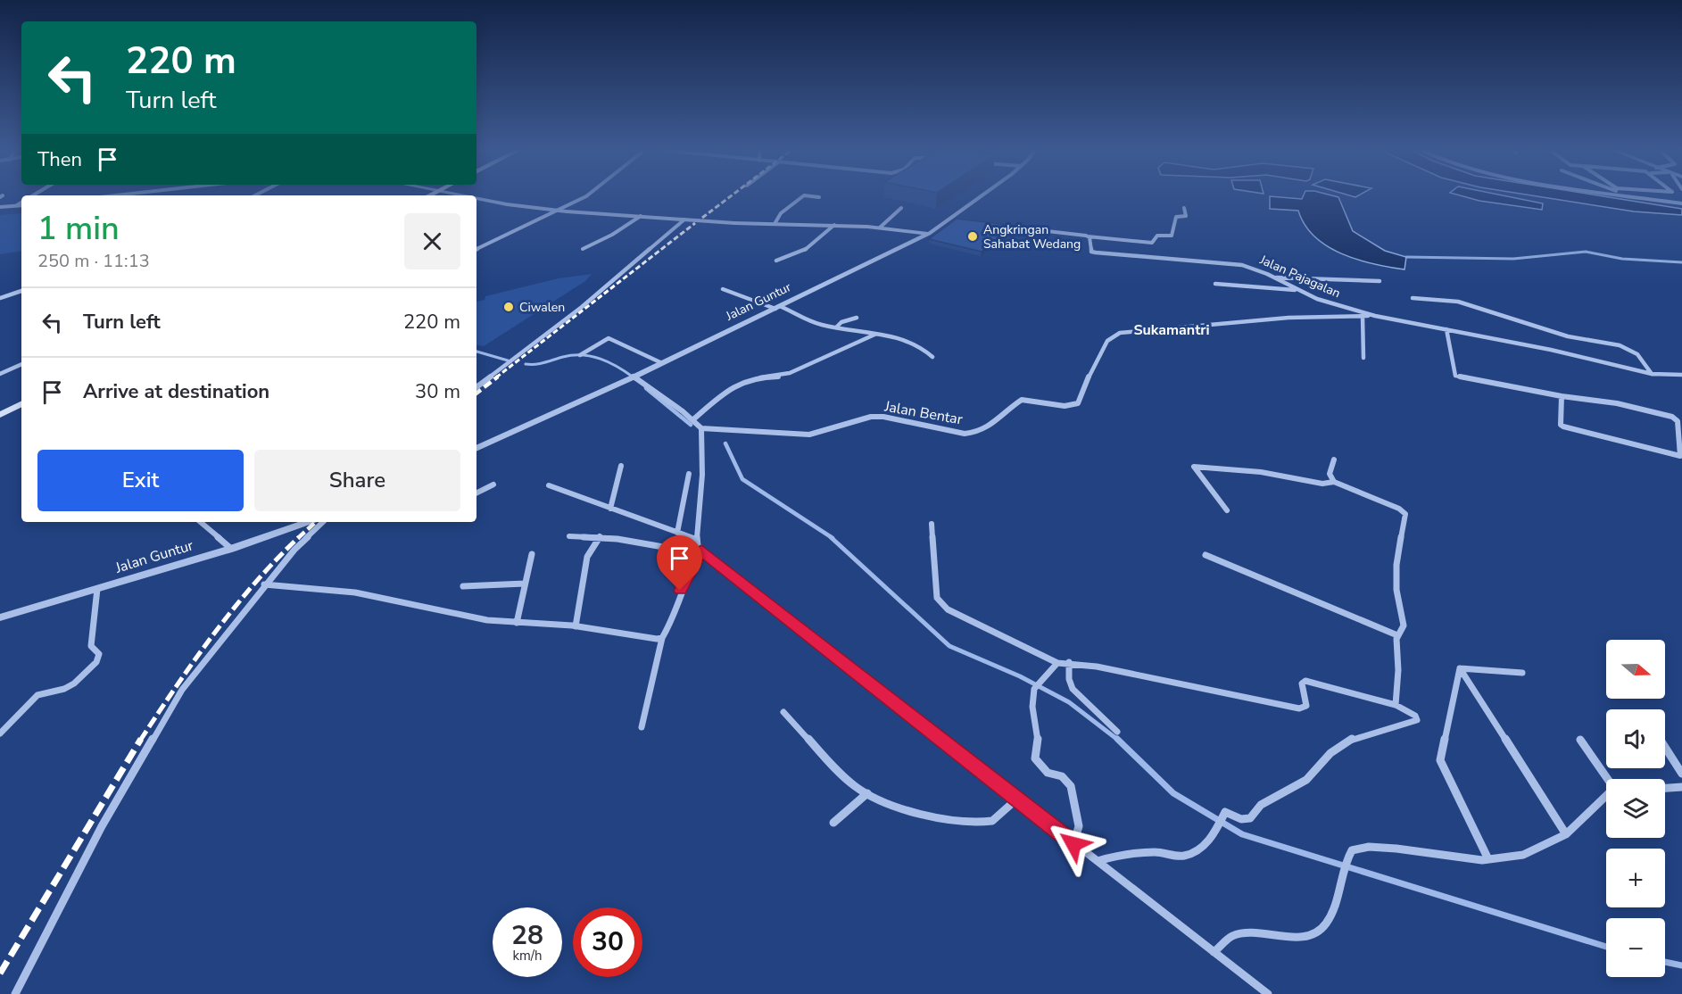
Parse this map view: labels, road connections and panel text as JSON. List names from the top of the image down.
{
  "streets": {
    "street": ["Jalan Pajagalan", "Jalan Guntur", "Jalan Bentar"]
  },
  "crossings": [
    ["Jalan Pajagalan", "Jalan Bentar"]
  ],
  "districts": ["Sukamantri"],
  "places": ["Angkringan Sahabat Wedang", "Ciwalen"],
  "north": "right",
  "page": {
    "turn": ["220 m", "Turn left"],
    "then": "Then",
    "heading": ["1 min", "250 m · 11:13"],
    "list": [
      {
        "name": "Turn left",
        "value": "220 m"
      },
      {
        "name": "Arrive at destination",
        "value": "30 m"
      }
    ],
    "buttons": ["Exit", "Share"],
    "map_buttons": ["+", "−"],
    "speed": "28 km/h",
    "limit": "30"
  }
}
